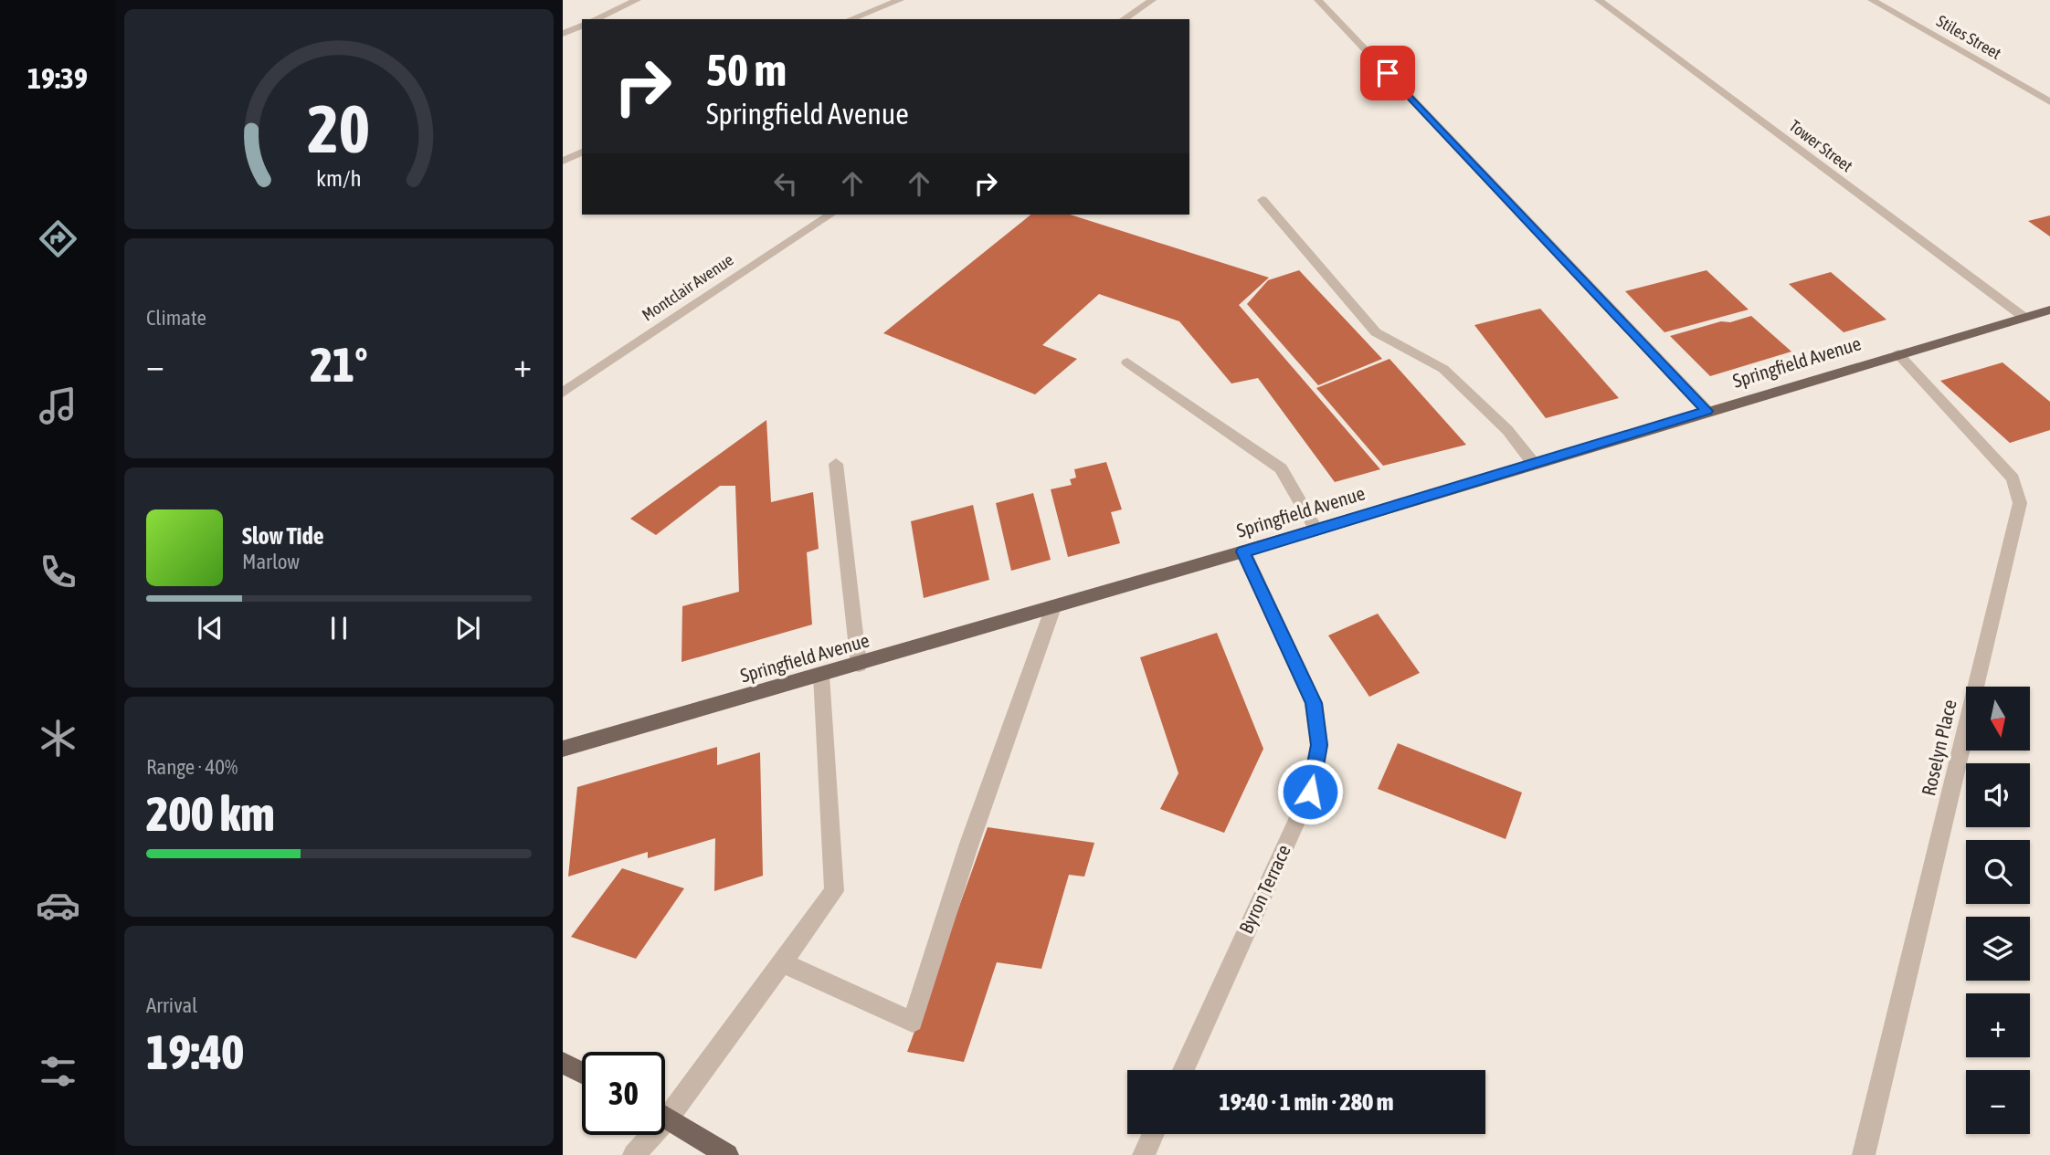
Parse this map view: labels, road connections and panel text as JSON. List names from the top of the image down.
{
  "streets": {
    "main road": ["Springfield Avenue"],
    "street": [
      "Stiles Street",
      "Tower Street",
      "Montclair Avenue",
      "Roselyn Place",
      "Byron Terrace"
    ]
  },
  "crossings": [
    ["Tower Street", "Springfield Avenue"],
    ["Springfield Avenue", "Roselyn Place"],
    ["Springfield Avenue", "Byron Terrace"]
  ],
  "north": "bottom",
  "page": {
    "tabs": "19:39",
    "turn": ["50 m", "Springfield Avenue"],
    "tile": [
      "Climate",
      ["Range · 40%", "200 km"],
      ["Arrival", "19:40"]
    ],
    "heat": ["−", "21°", "+"],
    "song": ["Slow Tide", "Marlow"],
    "map_buttons": ["+", "−"],
    "limit": "30",
    "trip": "19:40 · 1 min · 280 m",
    "gauge": ["20", "km/h"]
  }
}
